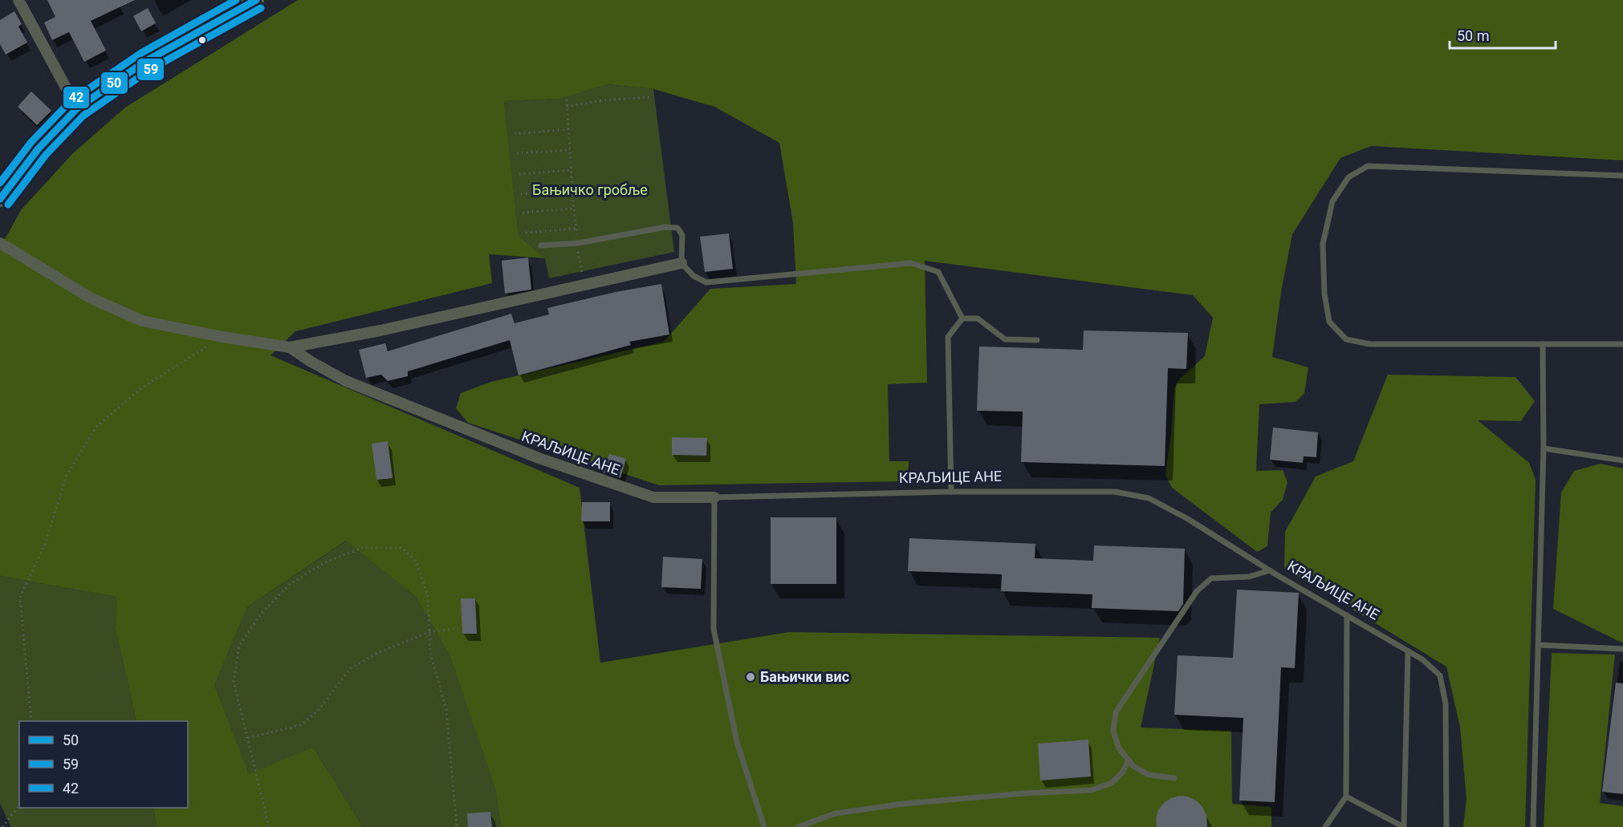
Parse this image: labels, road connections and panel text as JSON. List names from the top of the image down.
{
  "streets": {
    "street": ["КРАЉИЦЕ АНЕ"]
  },
  "parks": ["Бањичко гробље"],
  "places": ["Бањички вис"],
  "lines": ["transit line 50", "transit line 42", "transit line 59"],
  "legend": ["50", "59", "42"],
  "scale_bar": "50 m"
}
